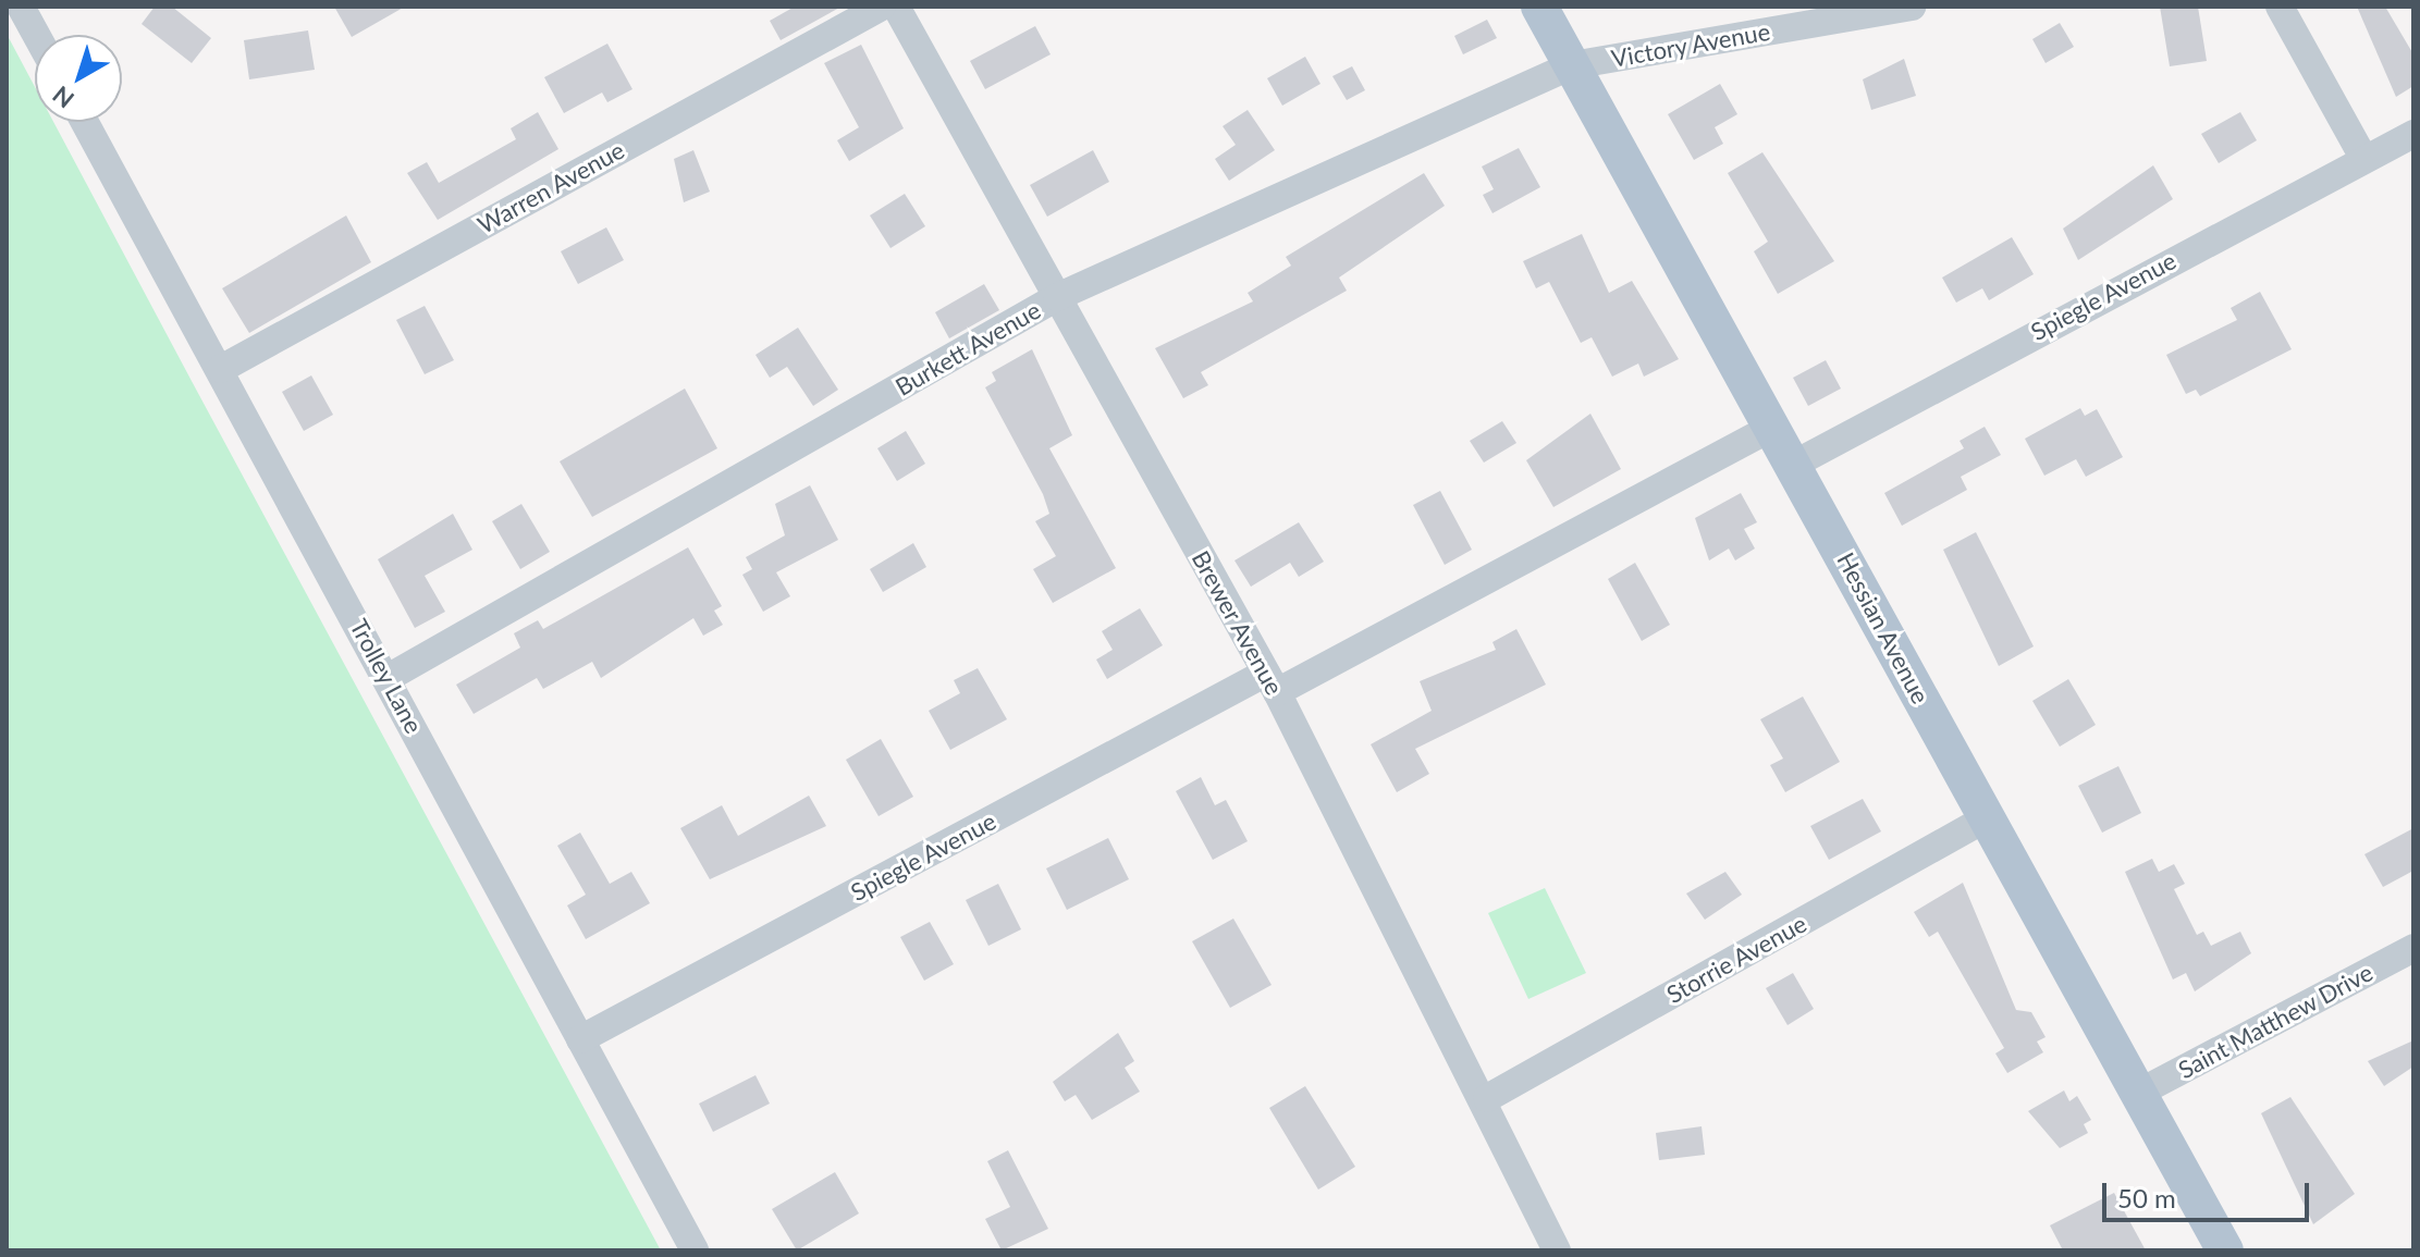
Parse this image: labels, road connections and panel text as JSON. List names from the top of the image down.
{
  "streets": {
    "main road": ["Hessian Avenue"],
    "street": [
      "Victory Avenue",
      "Warren Avenue",
      "Spiegle Avenue",
      "Burkett Avenue",
      "Brewer Avenue",
      "Trolley Lane",
      "Storrie Avenue",
      "Saint Matthew Drive"
    ]
  },
  "crossings": [
    ["Victory Avenue", "Burkett Avenue"],
    ["Victory Avenue", "Hessian Avenue"],
    ["Warren Avenue", "Trolley Lane"],
    ["Spiegle Avenue", "Brewer Avenue"],
    ["Spiegle Avenue", "Hessian Avenue"],
    ["Spiegle Avenue", "Trolley Lane"],
    ["Burkett Avenue", "Brewer Avenue"],
    ["Burkett Avenue", "Hessian Avenue"],
    ["Burkett Avenue", "Trolley Lane"],
    ["Brewer Avenue", "Storrie Avenue"],
    ["Hessian Avenue", "Storrie Avenue"],
    ["Hessian Avenue", "Saint Matthew Drive"]
  ],
  "scale_bar": "50 m",
  "north": "bottom left"
}
